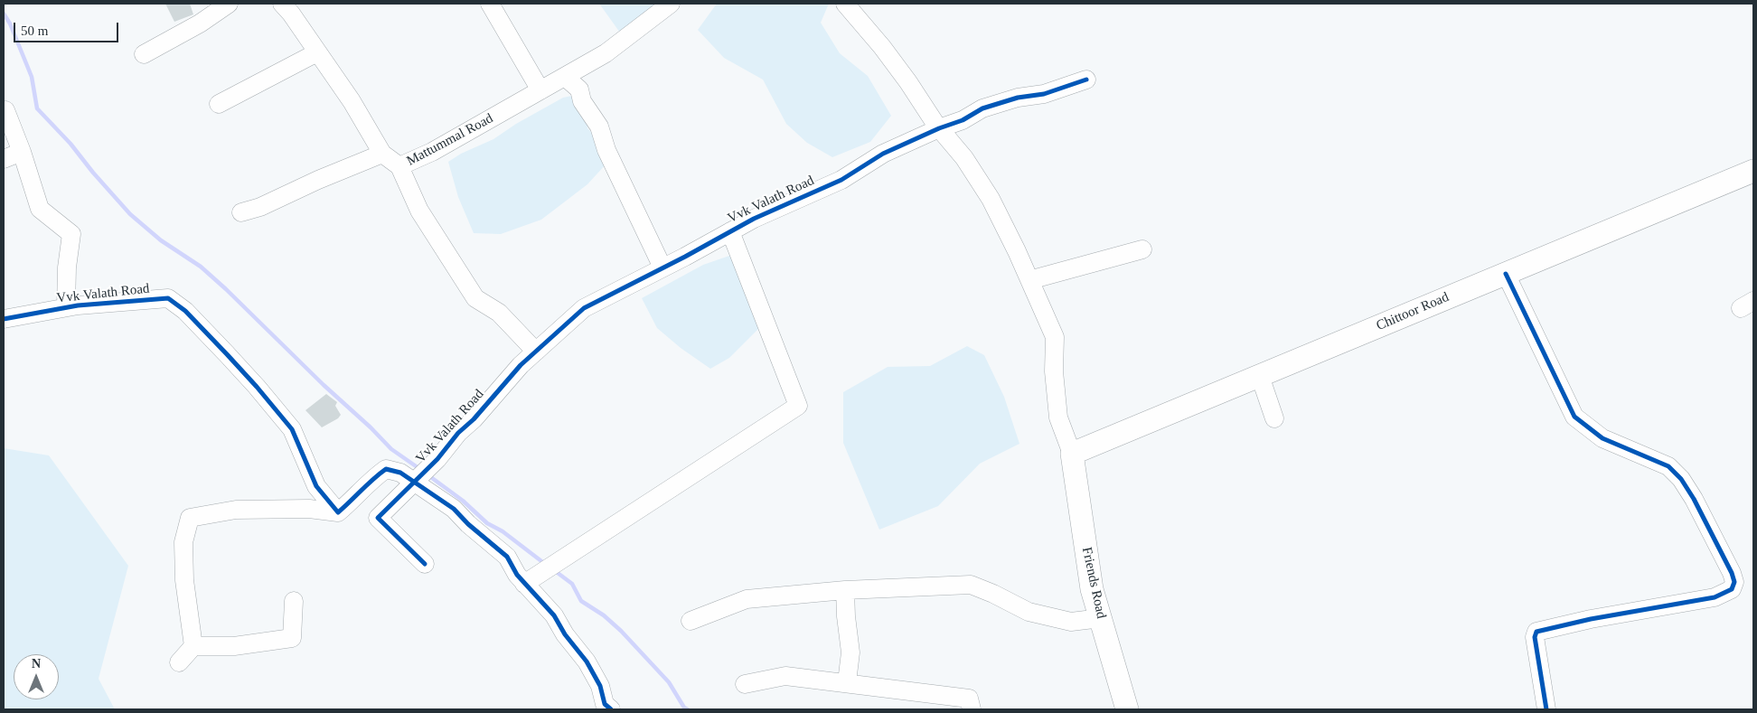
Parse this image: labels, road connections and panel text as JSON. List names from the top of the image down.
{
  "streets": {
    "main road": ["Chittoor Road", "Friends Road"],
    "street": ["Mattummal Road", "Vvk Valath Road"]
  },
  "crossings": [
    ["Chittoor Road", "Friends Road"]
  ],
  "scale_bar": "50 m",
  "north": "top"
}
